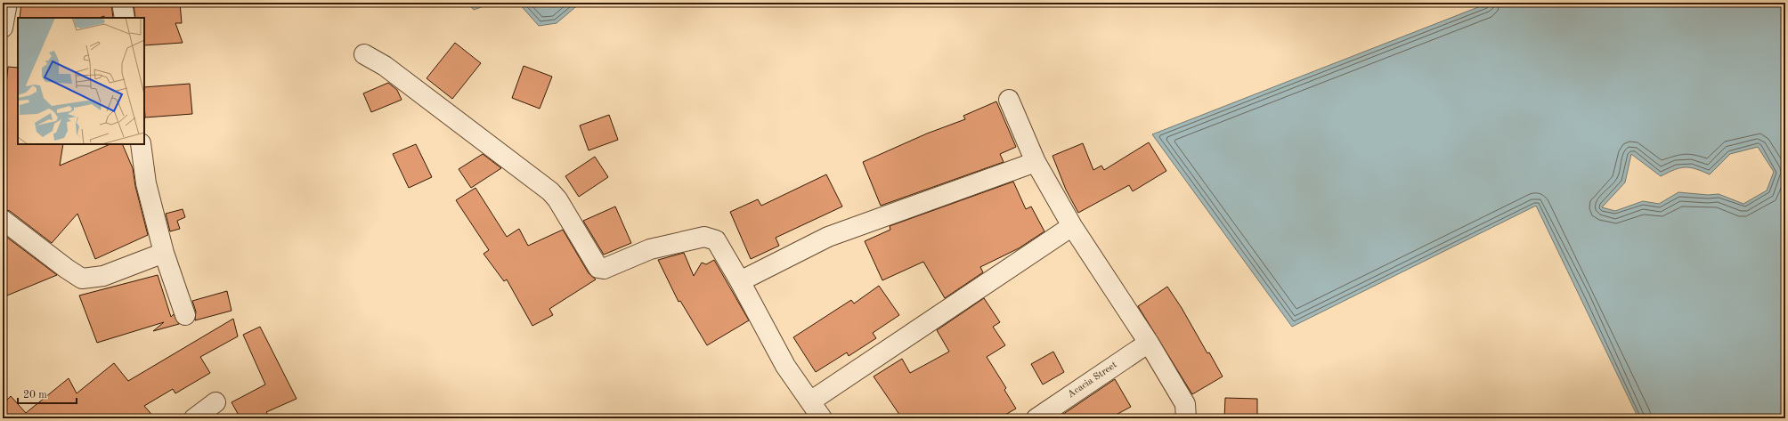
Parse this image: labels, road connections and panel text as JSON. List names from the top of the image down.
{
  "streets": {
    "street": ["Acacia Street"]
  },
  "scale_bar": "20 m"
}
